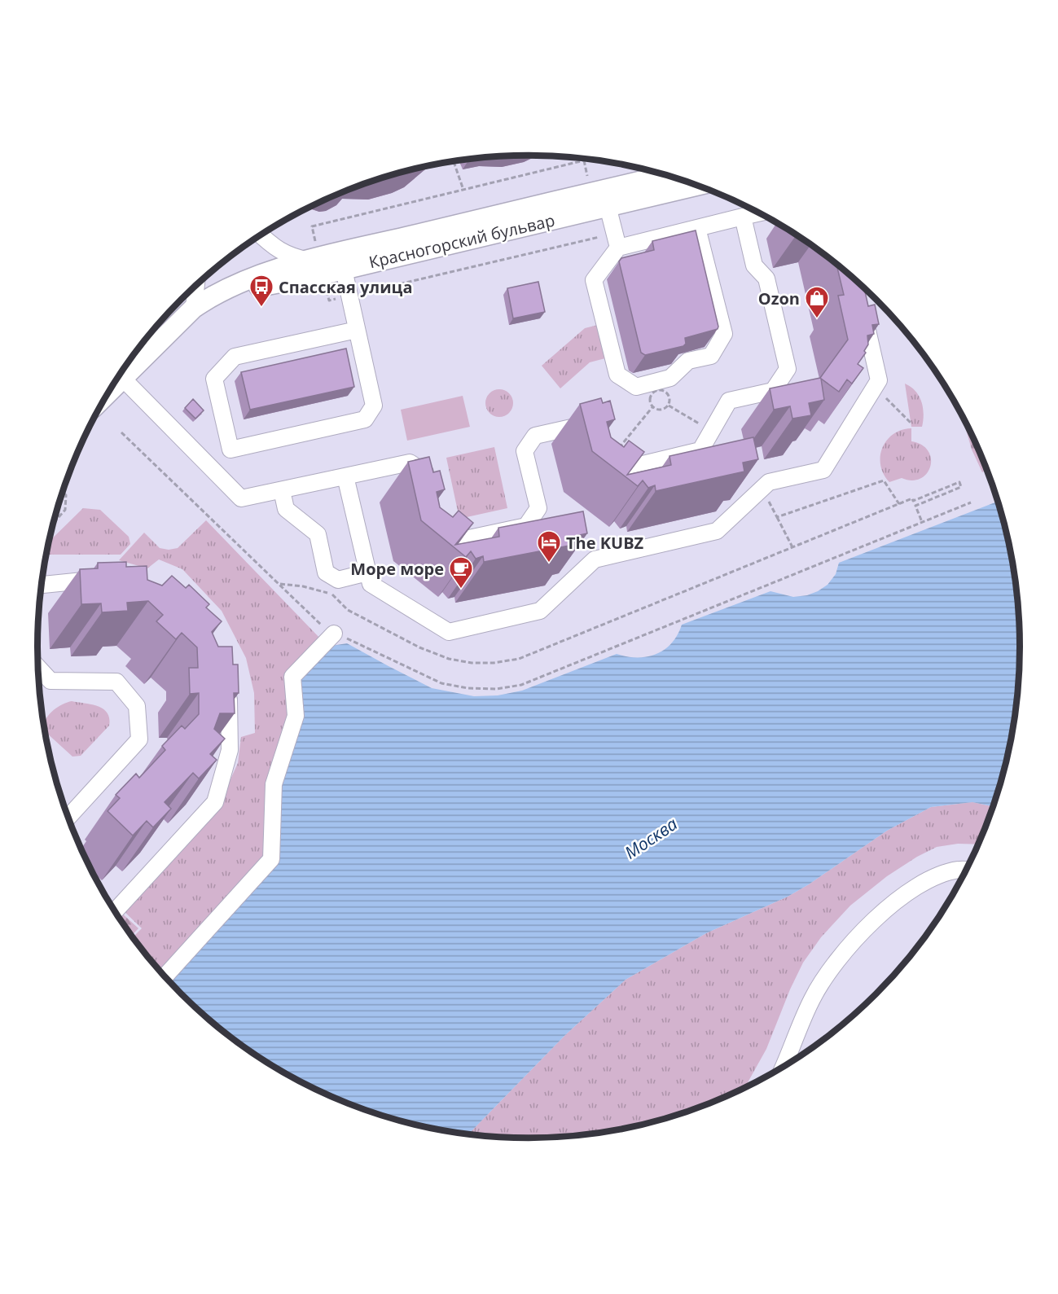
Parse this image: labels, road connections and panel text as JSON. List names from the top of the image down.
{
  "streets": {
    "main road": ["Красногорский бульвар"]
  },
  "water": ["Москва"],
  "places": {
    "bus stop": ["Спасская улица"],
    "shop": ["Ozon"],
    "hotel": ["The KUBZ"],
    "cafe": ["Море море"]
  }
}
